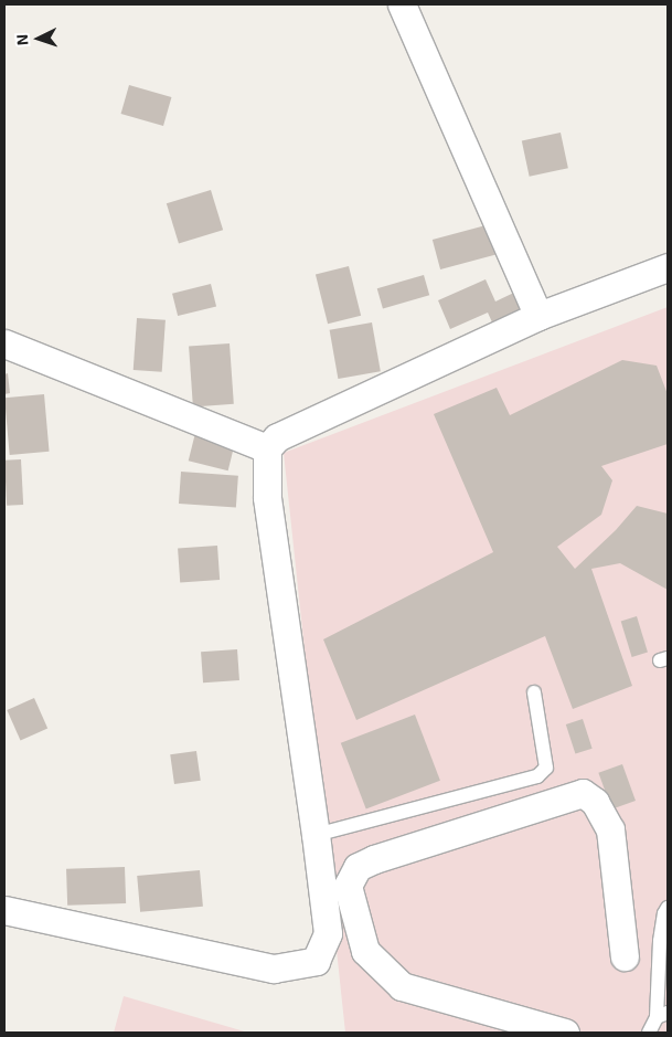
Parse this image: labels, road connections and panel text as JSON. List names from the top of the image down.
{
  "north": "left"
}
